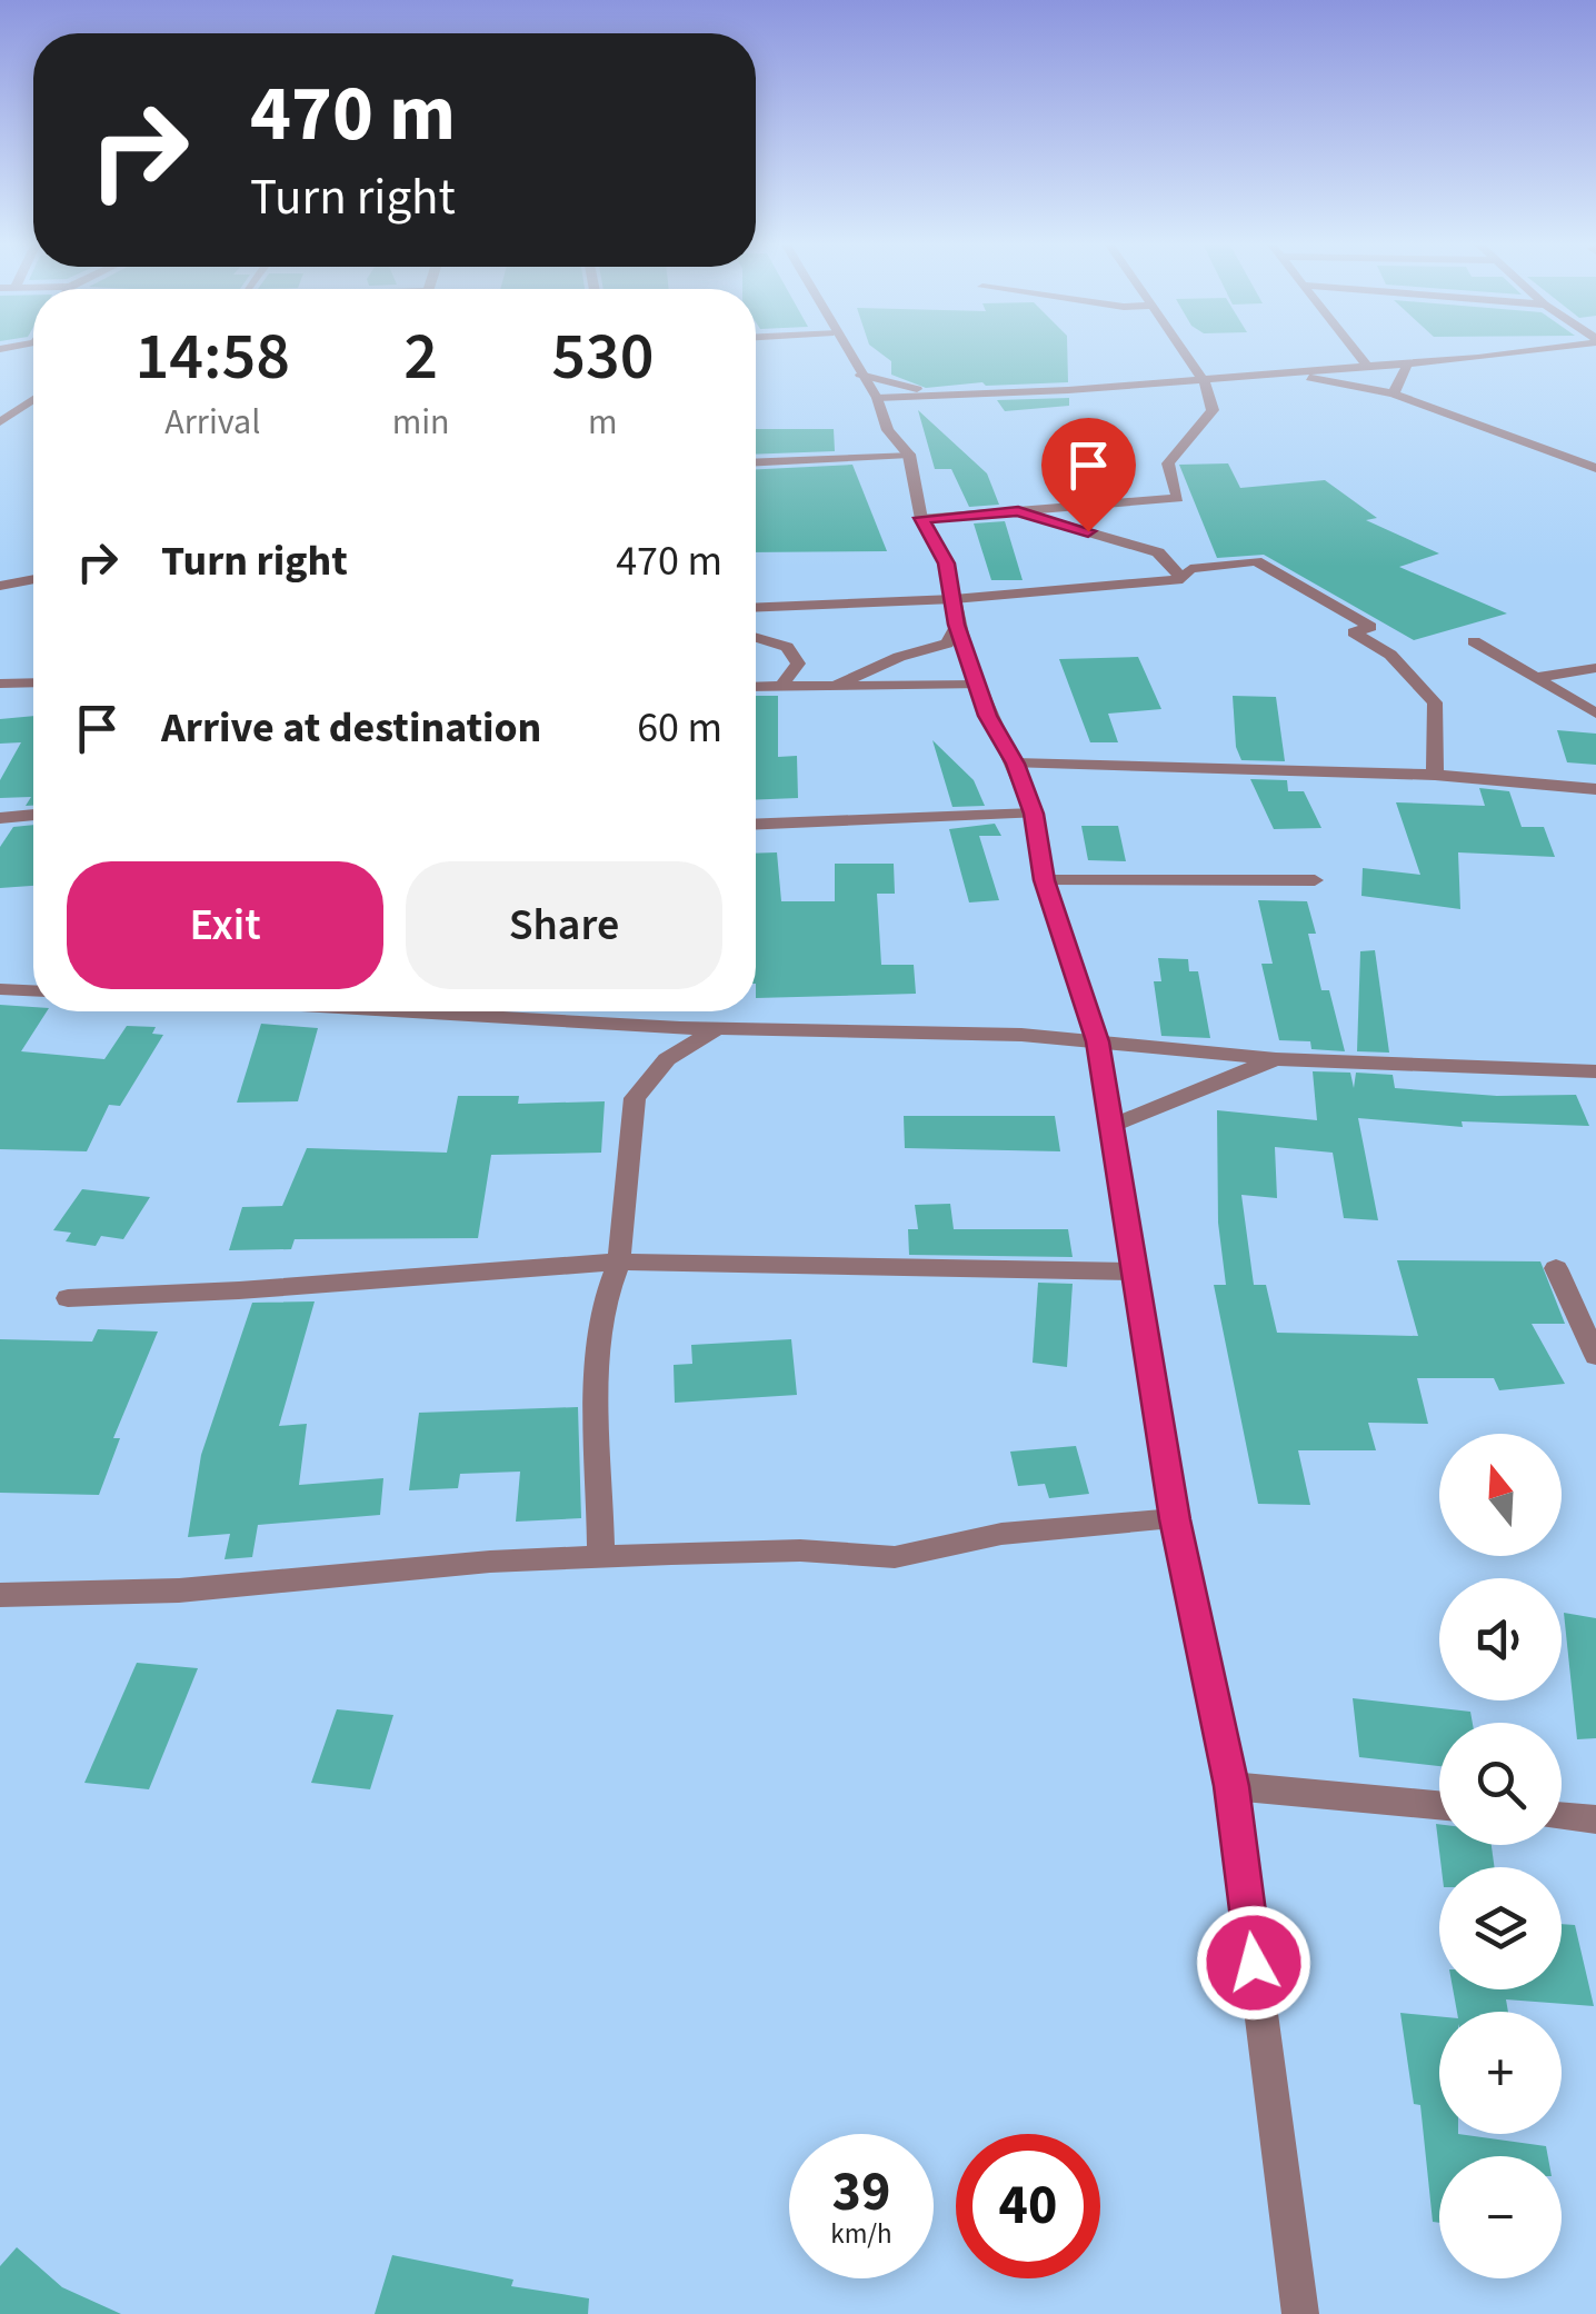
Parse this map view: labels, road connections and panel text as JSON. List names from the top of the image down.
{
  "north": "top",
  "page": {
    "turn": ["470 m", "Turn right"],
    "eta": [
      "14:58",
      "Arrival",
      "2",
      "min",
      "530",
      "m"
    ],
    "list": [
      {
        "name": "Turn right",
        "value": "470 m"
      },
      {
        "name": "Arrive at destination",
        "value": "60 m"
      }
    ],
    "buttons": ["Exit", "Share"],
    "map_buttons": ["+", "−"],
    "speed": "39 km/h",
    "limit": "40"
  }
}
